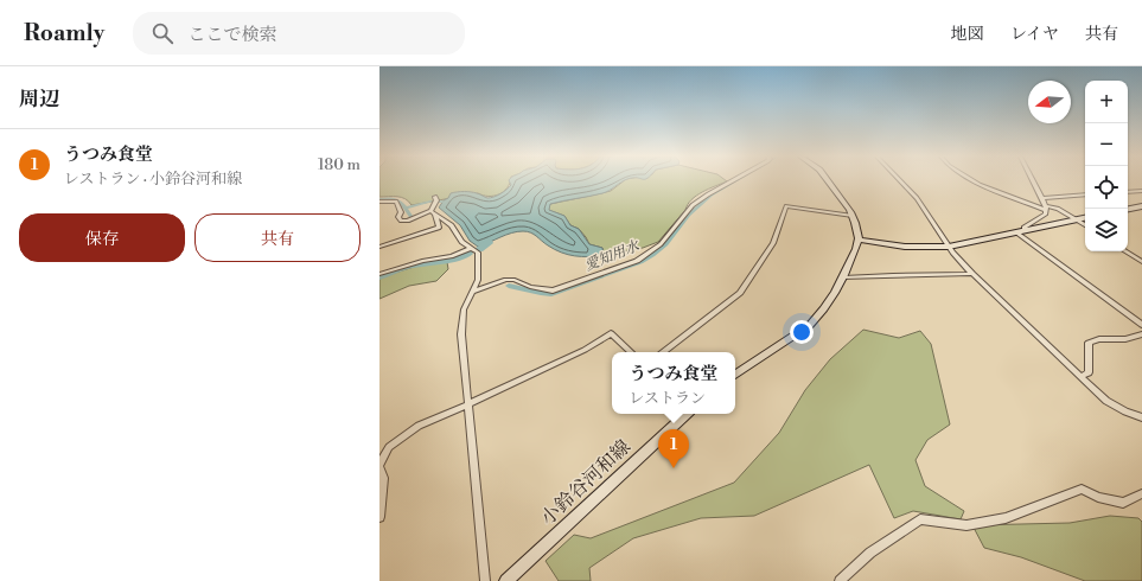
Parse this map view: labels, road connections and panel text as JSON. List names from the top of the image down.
{
  "streets": {
    "main road": ["小鈴谷河和線"]
  },
  "water": ["愛知用水"],
  "north": "left",
  "page": {
    "header": "Roamly",
    "search": "ここで検索",
    "nav": ["地図", "レイヤ", "共有"],
    "heading": "周辺",
    "map_buttons": ["+", "−"],
    "list": [
      {
        "mark": "1",
        "name": "うつみ食堂",
        "note": "レストラン · 小鈴谷河和線",
        "value": "180 m"
      }
    ],
    "buttons": ["保存", "共有"],
    "popup": ["うつみ食堂", "レストラン"],
    "pins": "1"
  }
}
